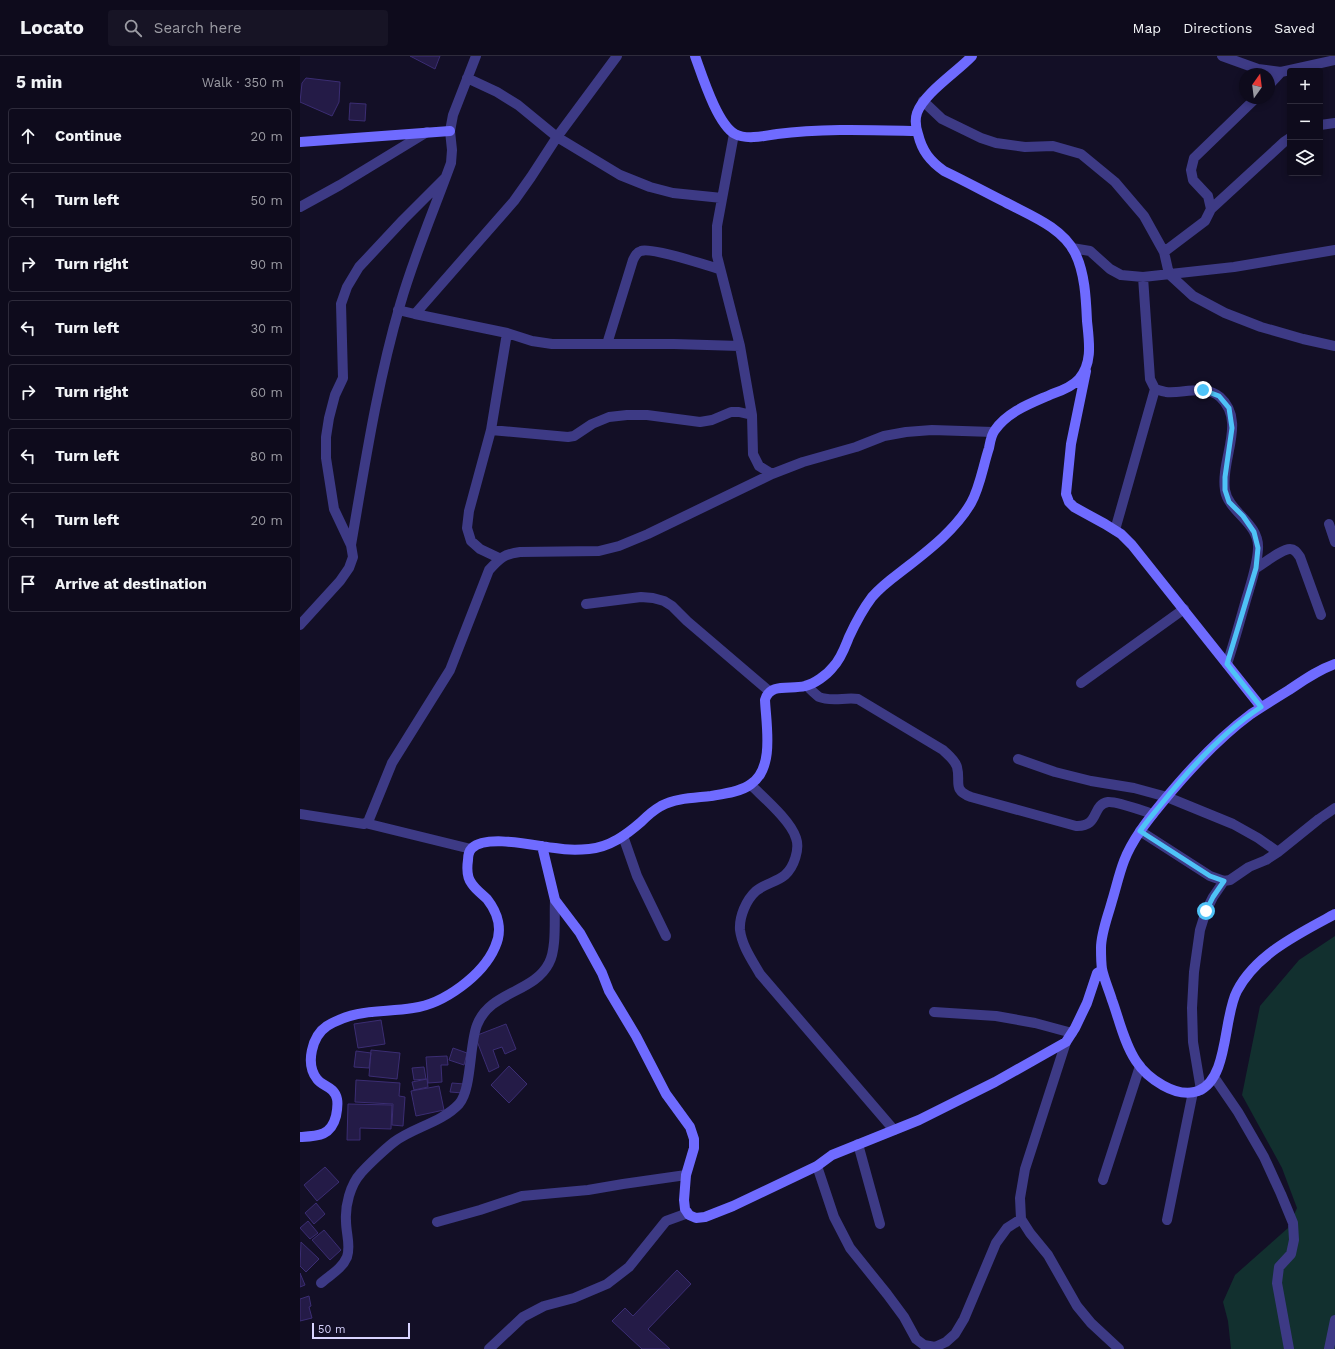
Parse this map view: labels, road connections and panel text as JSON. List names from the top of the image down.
{
  "scale_bar": "50 m",
  "north": "top",
  "page": {
    "header": "Locato",
    "search": "Search here",
    "nav": ["Map", "Directions", "Saved"],
    "heading": ["5 min", "Walk · 350 m"],
    "map_buttons": ["+", "−"],
    "list": [
      ["Continue", "20 m"],
      ["Turn left", "50 m"],
      ["Turn right", "90 m"],
      ["Turn left", "30 m"],
      ["Turn right", "60 m"],
      ["Turn left", "80 m"],
      ["Turn left", "20 m"],
      "Arrive at destination"
    ],
    "scale": "50 m"
  }
}
